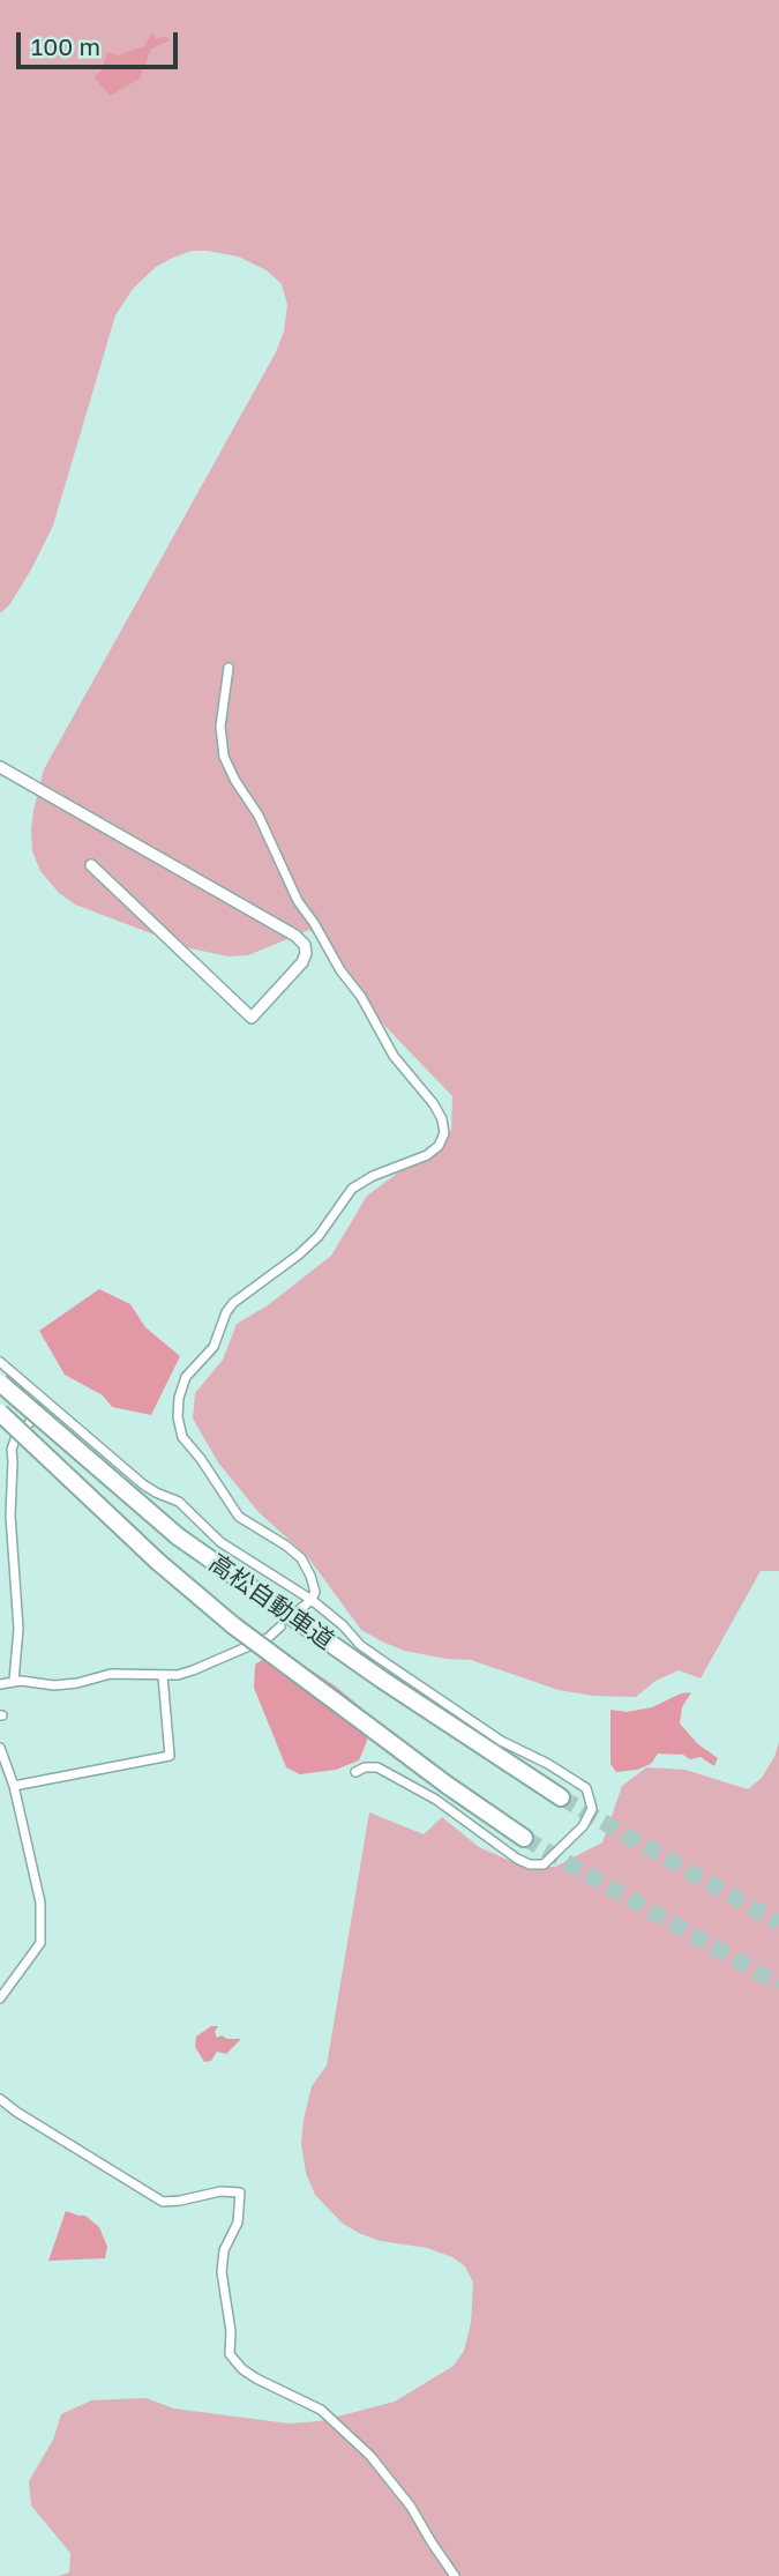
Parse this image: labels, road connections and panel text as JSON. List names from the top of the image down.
{
  "streets": {
    "highway": ["高松自動車道"]
  },
  "scale_bar": "100 m"
}
